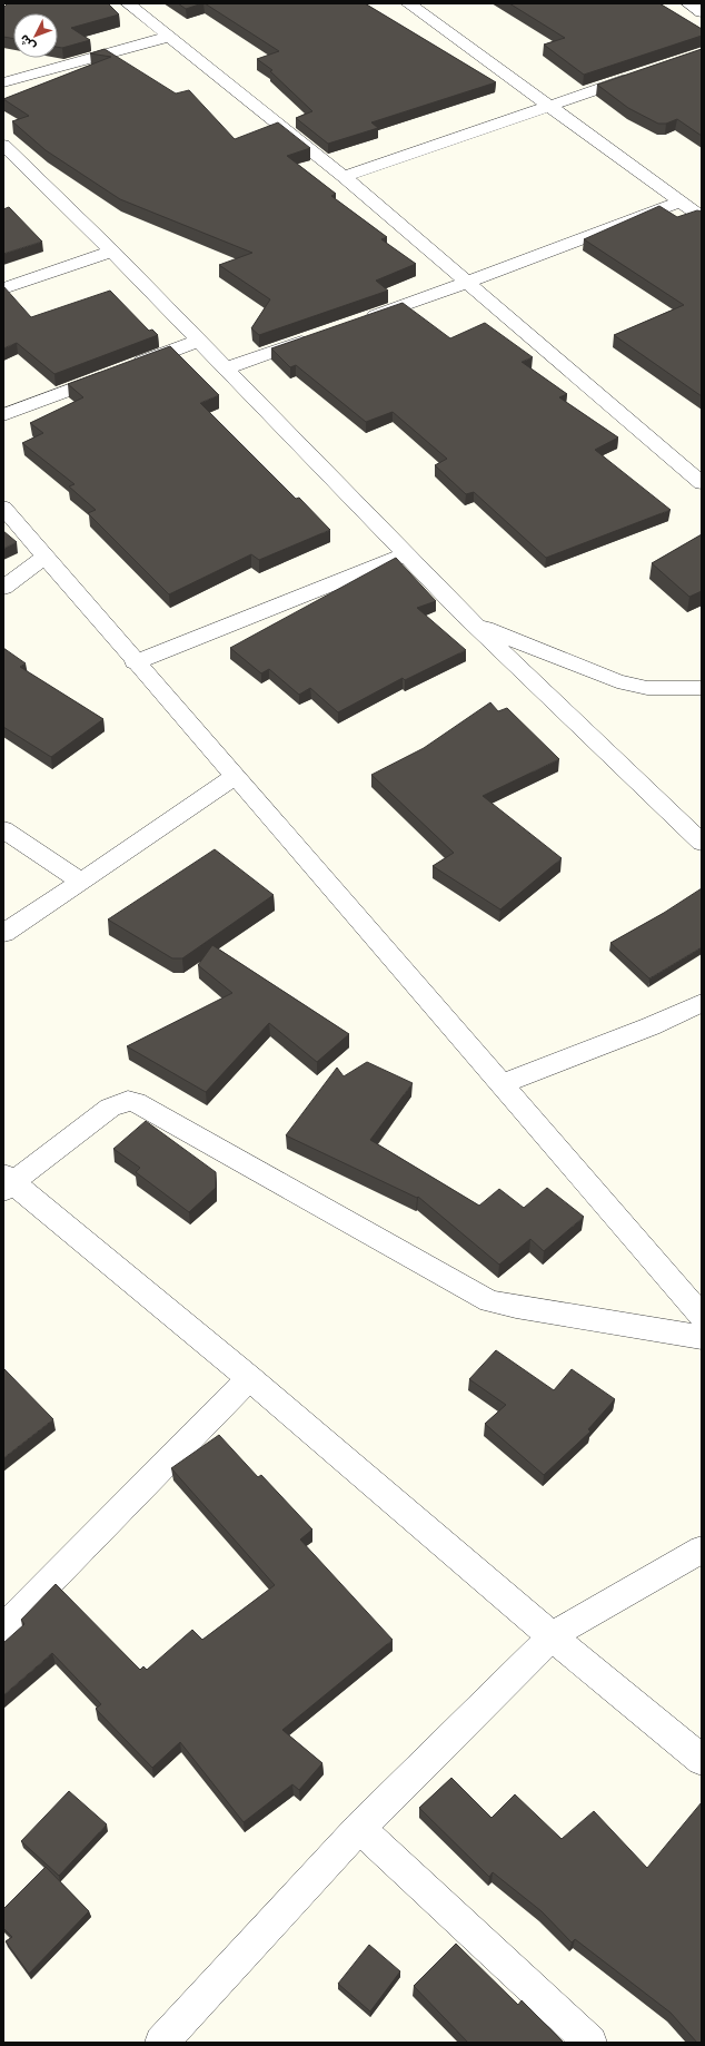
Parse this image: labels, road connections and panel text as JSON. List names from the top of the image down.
{
  "north": "bottom left"
}
